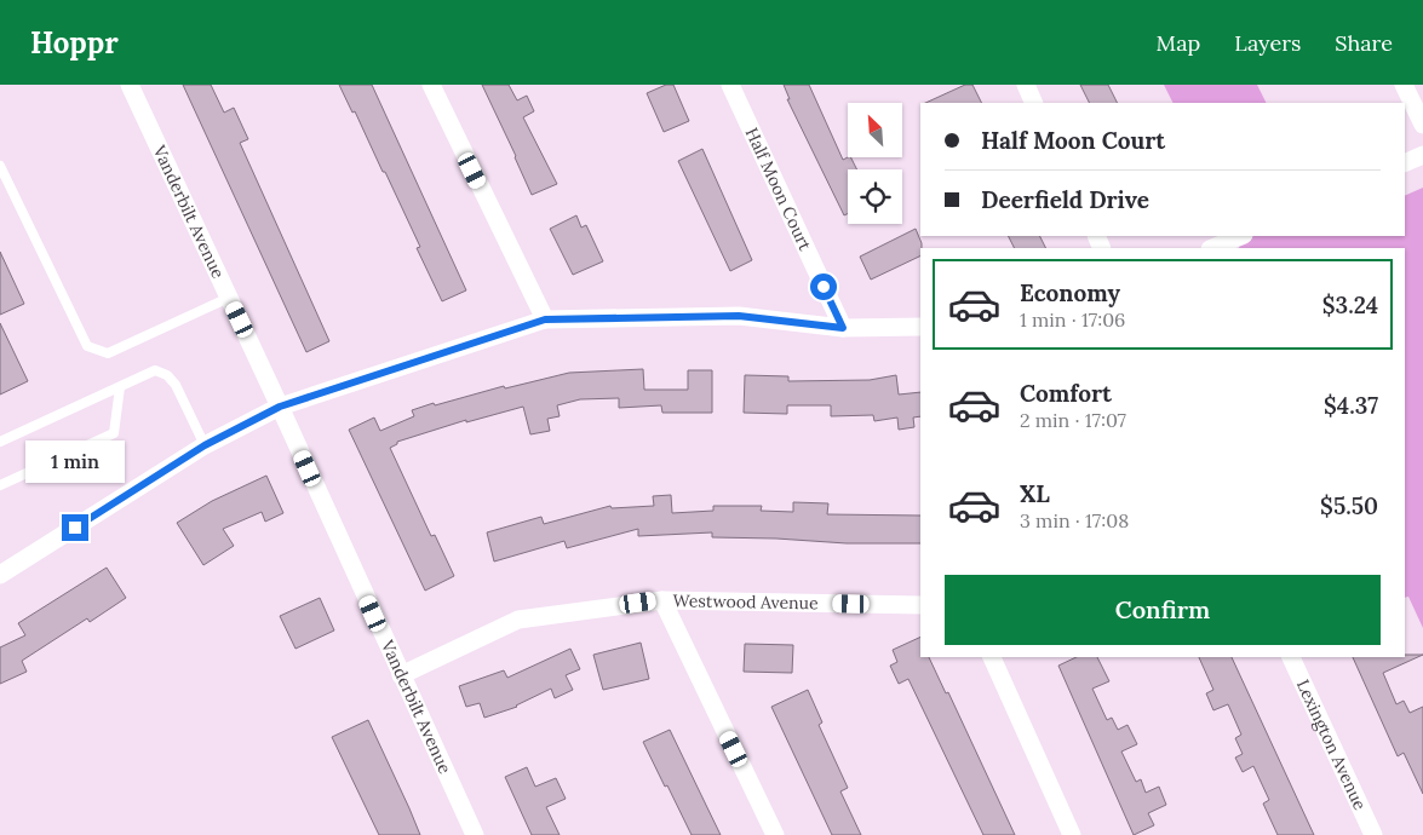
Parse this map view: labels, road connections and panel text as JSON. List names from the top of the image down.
{
  "streets": {
    "street": [
      "Half Moon Court",
      "Vanderbilt Avenue",
      "Westwood Avenue",
      "Lexington Avenue"
    ]
  },
  "crossings": [
    ["Vanderbilt Avenue", "Westwood Avenue"]
  ],
  "north": "top left",
  "page": {
    "header": "Hoppr",
    "nav": ["Map", "Layers", "Share"],
    "banner": ["Half Moon Court", "Deerfield Drive"],
    "list": [
      {
        "name": "Economy",
        "note": "1 min · 17:06",
        "value": "$3.24"
      },
      {
        "name": "Comfort",
        "note": "2 min · 17:07",
        "value": "$4.37"
      },
      {
        "name": "XL",
        "note": "3 min · 17:08",
        "value": "$5.50"
      }
    ],
    "bubble": "1 min",
    "buttons": "Confirm"
  }
}
